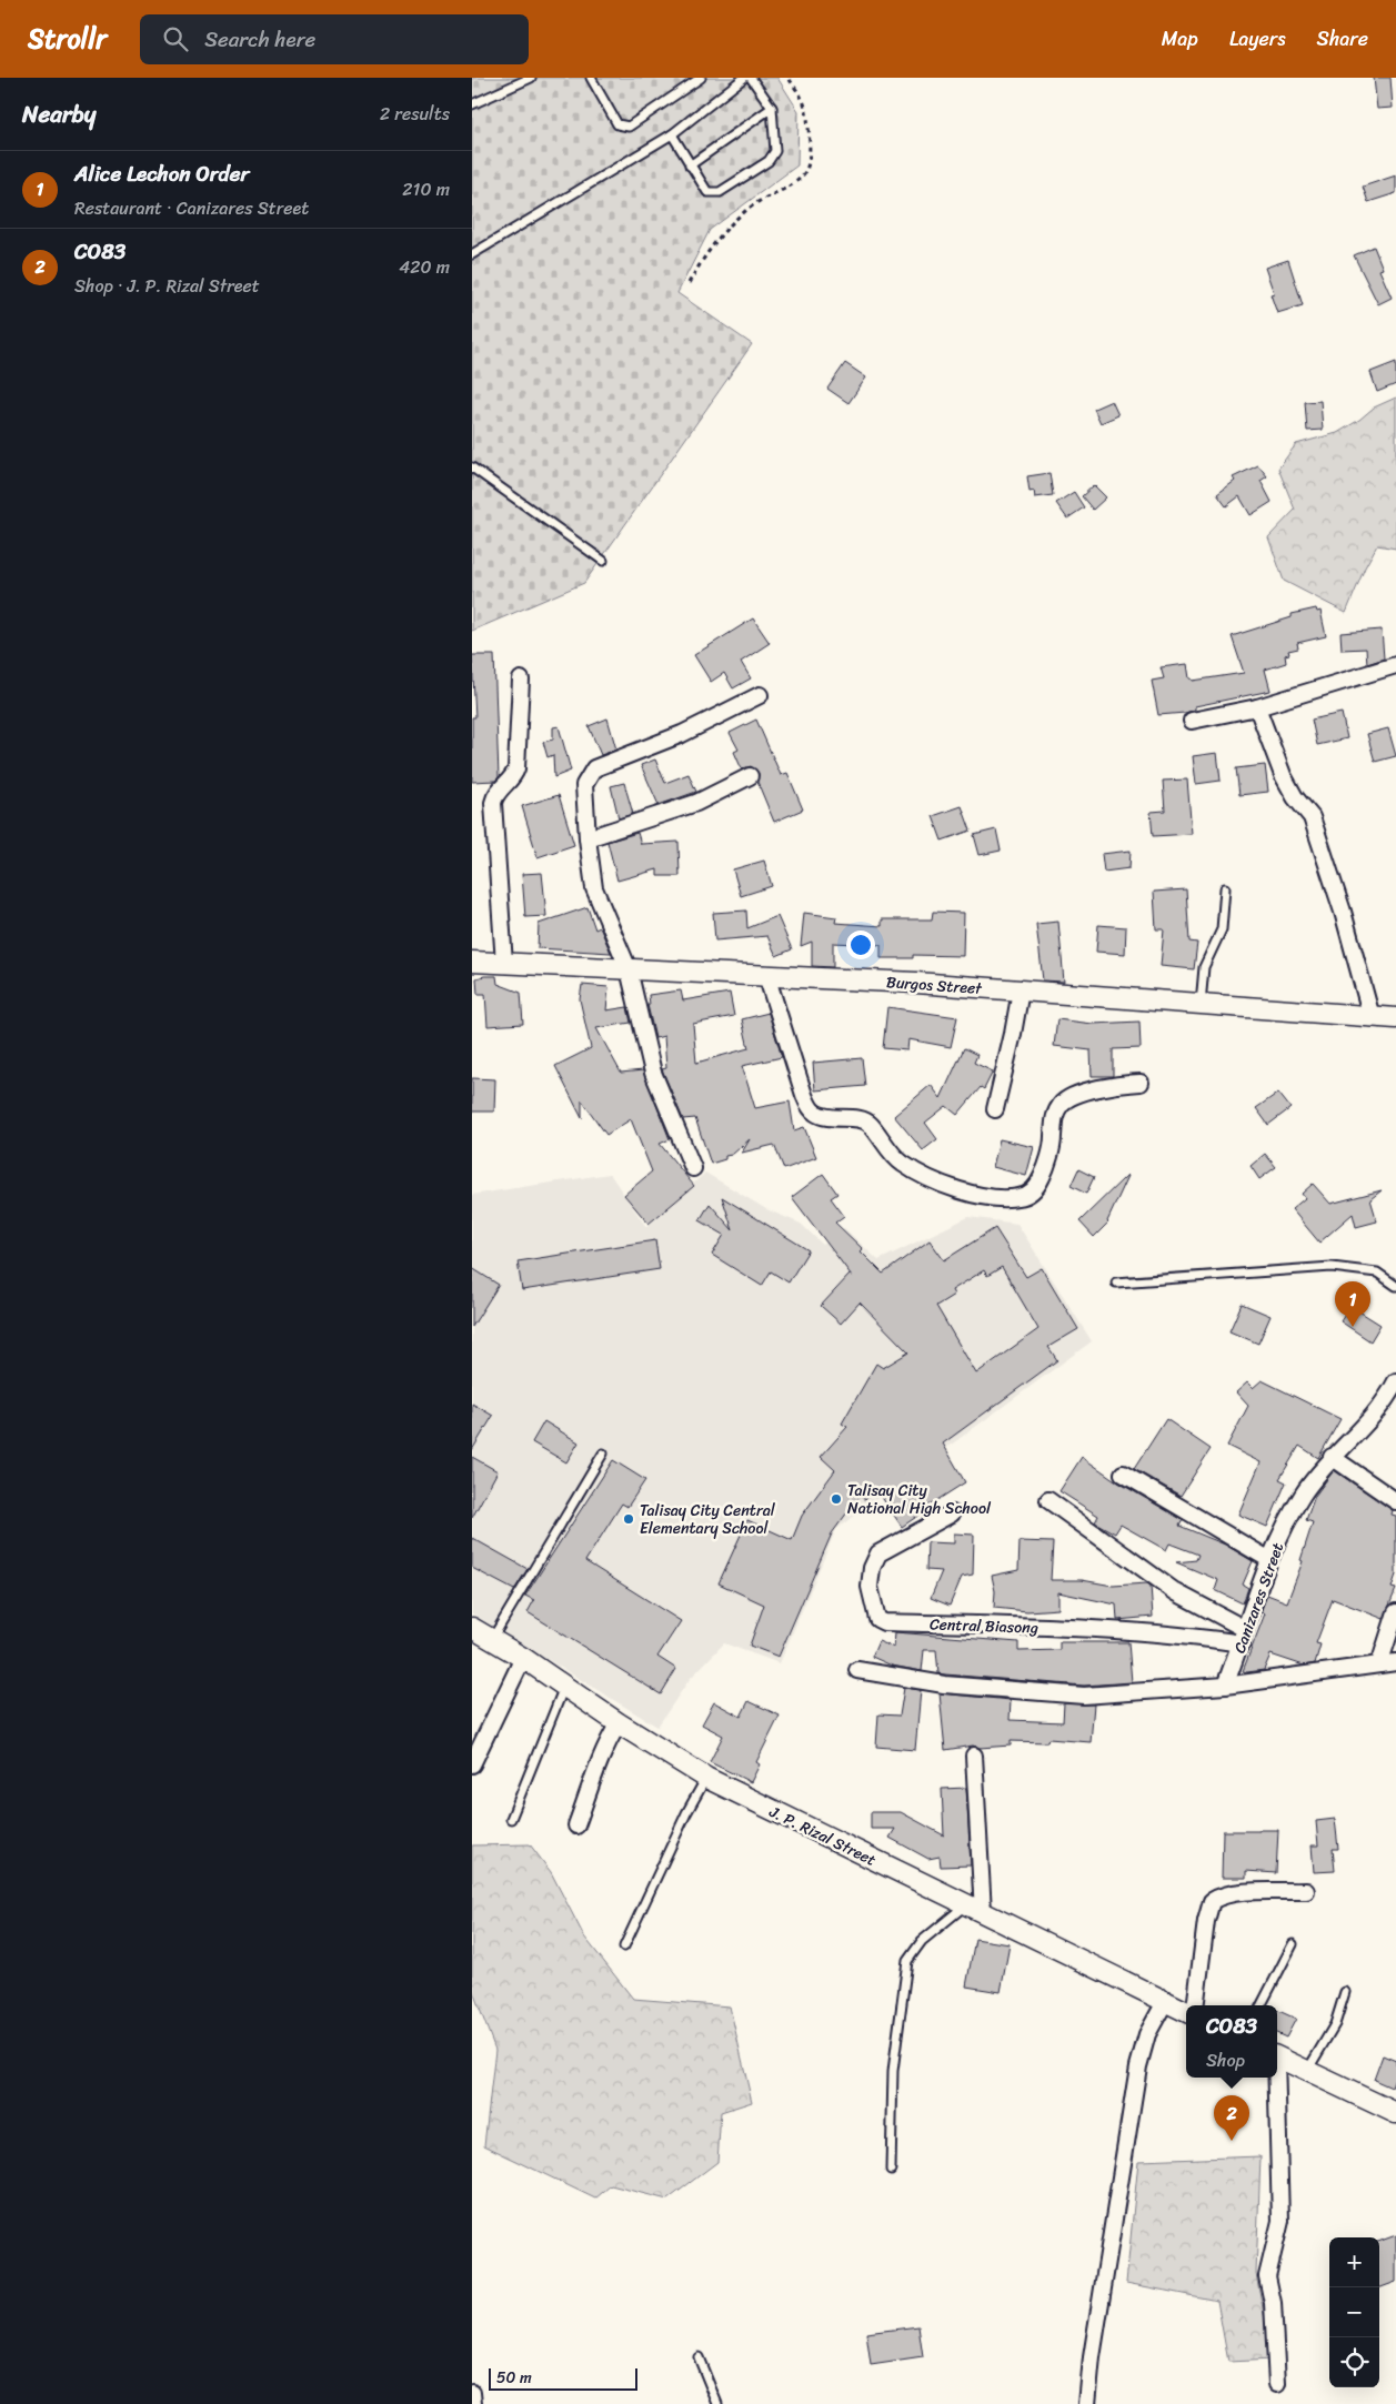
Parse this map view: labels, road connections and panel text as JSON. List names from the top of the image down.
{
  "streets": {
    "street": [
      "Burgos Street",
      "Canizares Street",
      "Central Biasong",
      "J. P. Rizal Street"
    ]
  },
  "crossings": [
    ["Canizares Street", "Central Biasong"]
  ],
  "places": ["Talisay City National High School", "Talisay City Central Elementary School"],
  "scale_bar": "50 m",
  "page": {
    "header": "Strollr",
    "search": "Search here",
    "nav": ["Map", "Layers", "Share"],
    "heading": ["Nearby", "2 results"],
    "list": [
      {
        "mark": "1",
        "name": "Alice Lechon Order",
        "note": "Restaurant · Canizares Street",
        "value": "210 m"
      },
      {
        "mark": "2",
        "name": "CO83",
        "note": "Shop · J. P. Rizal Street",
        "value": "420 m"
      }
    ],
    "pins": ["1", "2"],
    "popup": ["CO83", "Shop"],
    "map_buttons": ["+", "−"],
    "scale": "50 m"
  }
}
